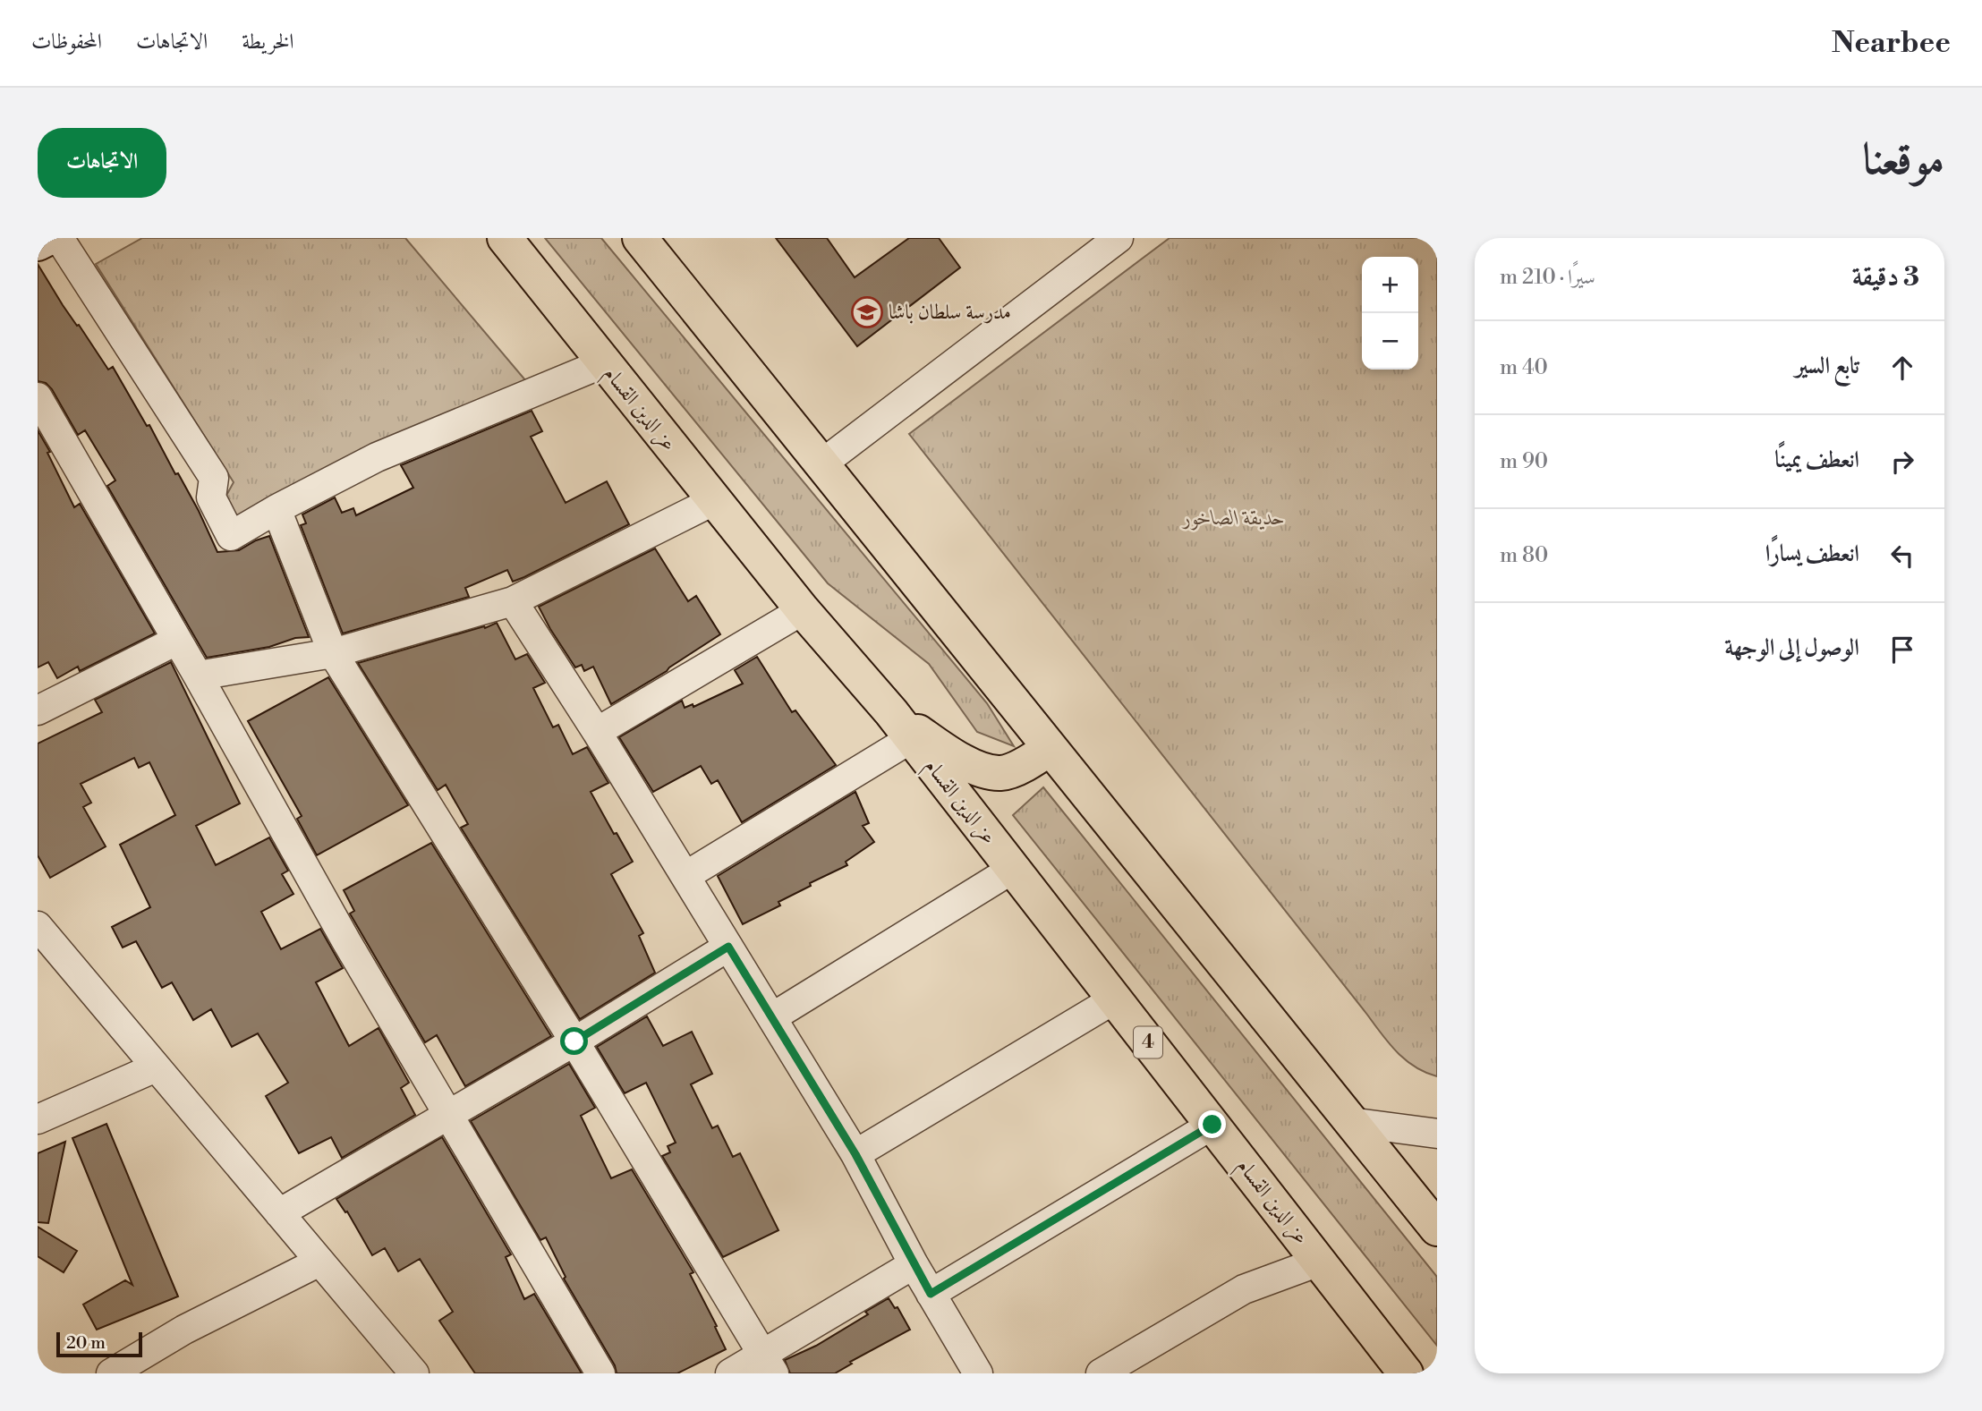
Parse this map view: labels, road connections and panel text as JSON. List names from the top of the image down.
{
  "streets": {
    "highway": ["عز الدين القسام", "4"]
  },
  "parks": ["حديقة الصاخور"],
  "places": {
    "school or university": ["مدرسة سلطان باشا"]
  },
  "scale_bar": "20 m",
  "page": {
    "header": "Nearbee",
    "nav": ["الخريطة", "الاتجاهات", "المحفوظات"],
    "title": "موقعنا",
    "buttons": "الاتجاهات",
    "heading": ["3 دقيقة", "سيرًا · 210 m"],
    "map_buttons": ["+", "−"],
    "list": [
      ["تابع السير", "40 m"],
      ["انعطف يمينًا", "90 m"],
      ["انعطف يسارًا", "80 m"],
      "الوصول إلى الوجهة"
    ],
    "scale": "20 m"
  }
}
